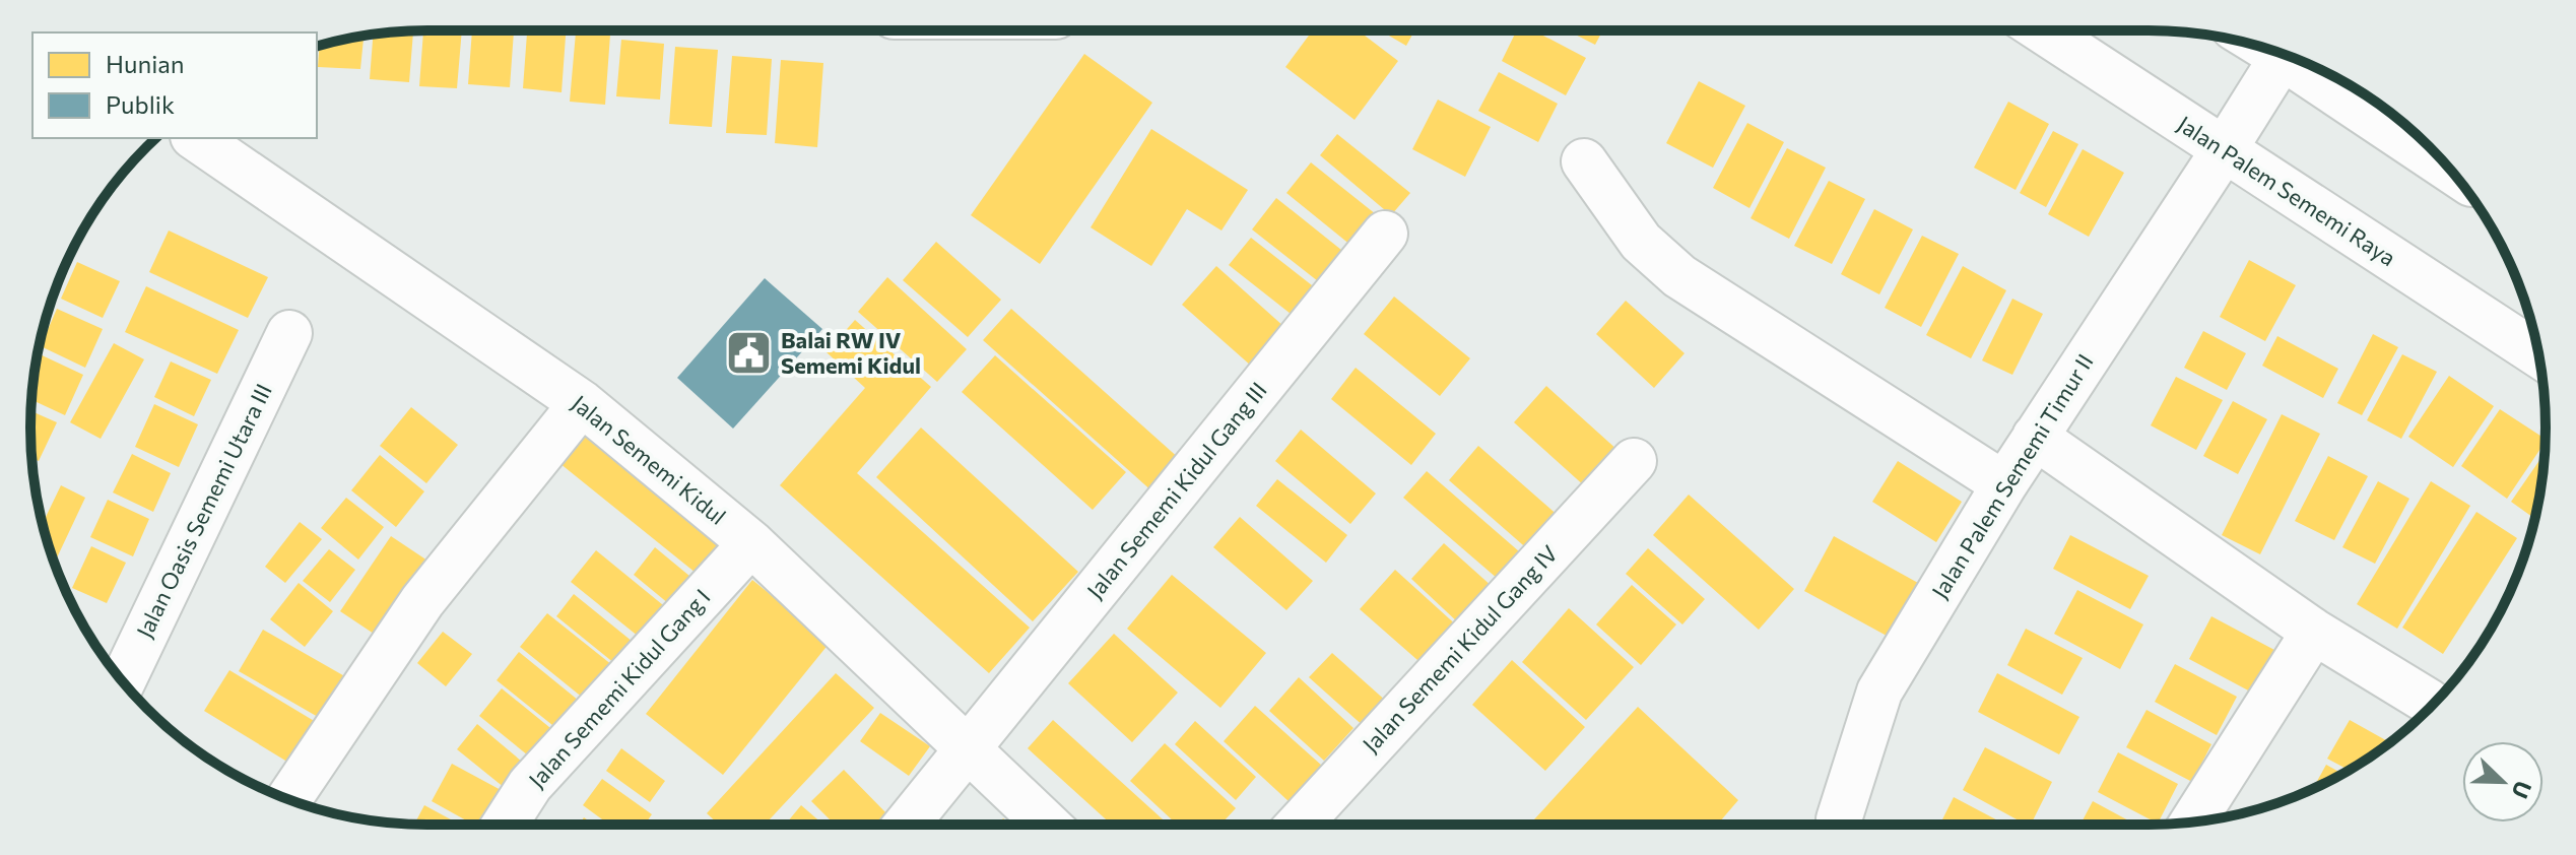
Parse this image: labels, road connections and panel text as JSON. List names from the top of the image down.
{
  "streets": {
    "street": [
      "Jalan Palem Sememi Raya",
      "Jalan Sememi Kidul",
      "Jalan Palem Sememi Timur II",
      "Jalan Sememi Kidul Gang III",
      "Jalan Oasis Sememi Utara III",
      "Jalan Sememi Kidul Gang IV",
      "Jalan Sememi Kidul Gang I"
    ]
  },
  "crossings": [
    ["Jalan Palem Sememi Raya", "Jalan Palem Sememi Timur II"],
    ["Jalan Sememi Kidul", "Jalan Sememi Kidul Gang III"],
    ["Jalan Sememi Kidul", "Jalan Sememi Kidul Gang I"]
  ],
  "places": {
    "public building": ["Balai RW IV Sememi Kidul"]
  },
  "legend": ["Hunian", "Publik"],
  "north": "bottom right"
}
